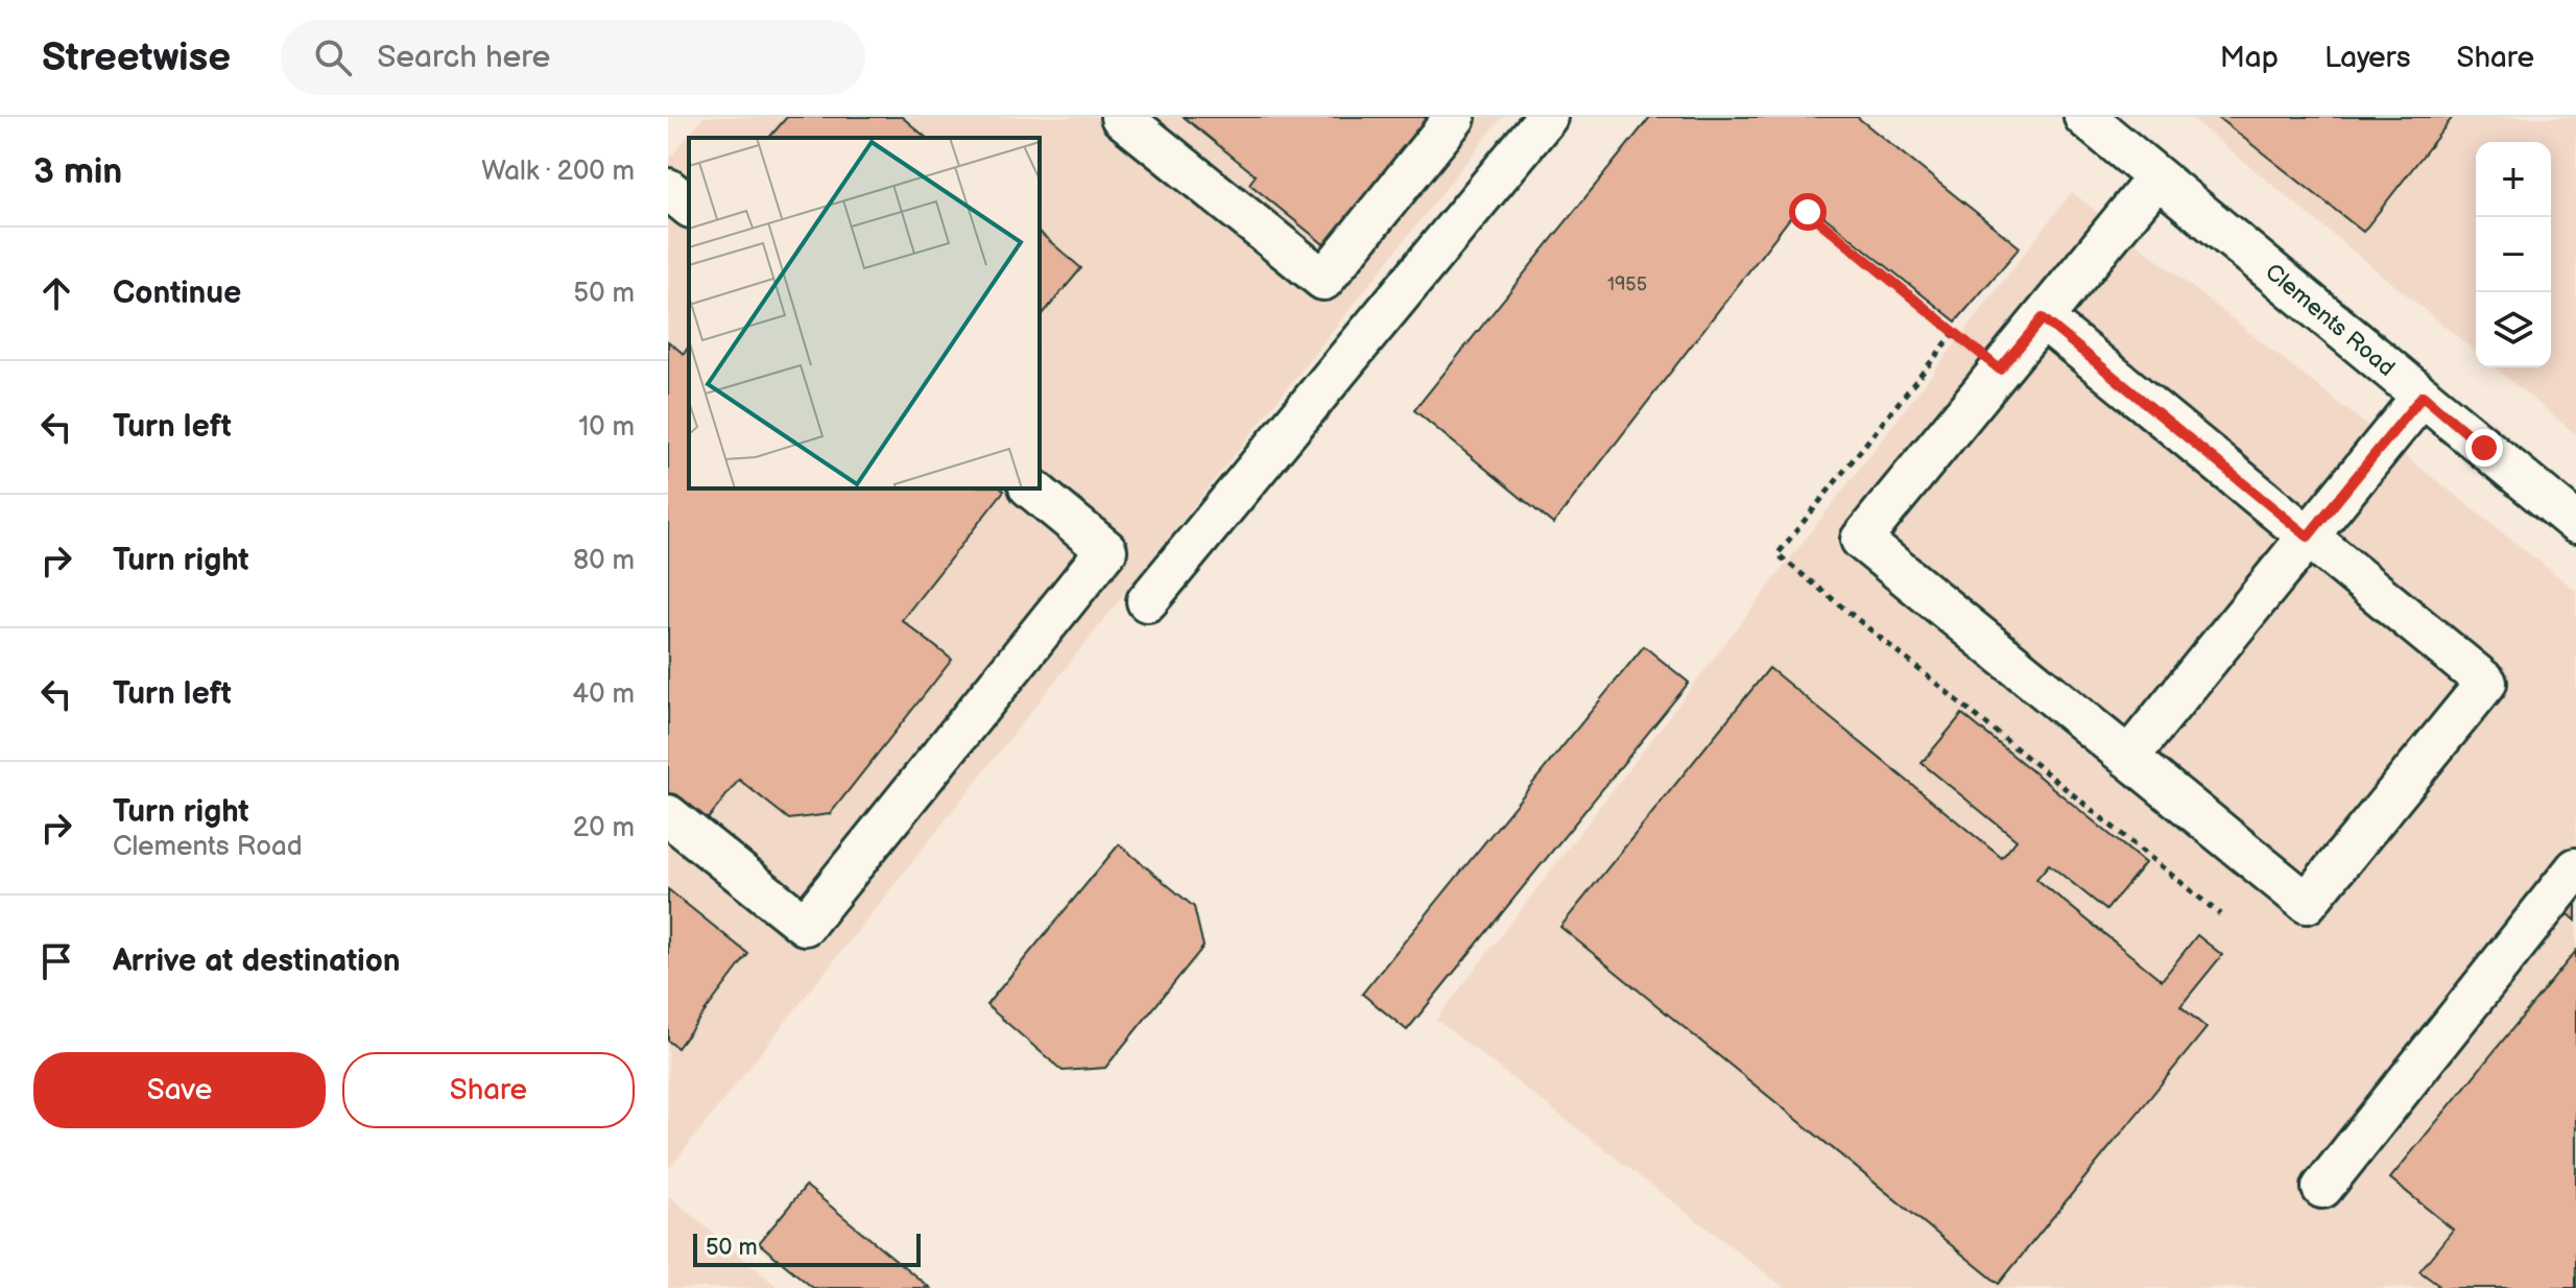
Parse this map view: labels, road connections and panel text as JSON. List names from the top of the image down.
{
  "streets": {
    "street": ["Clements Road"]
  },
  "house_numbers": ["1955"],
  "scale_bar": "50 m",
  "page": {
    "header": "Streetwise",
    "search": "Search here",
    "nav": ["Map", "Layers", "Share"],
    "heading": ["3 min", "Walk · 200 m"],
    "map_buttons": ["+", "−"],
    "list": [
      ["Continue", "50 m"],
      ["Turn left", "10 m"],
      ["Turn right", "80 m"],
      ["Turn left", "40 m"],
      ["Turn right", "Clements Road", "20 m"],
      "Arrive at destination"
    ],
    "buttons": ["Save", "Share"],
    "scale": "50 m"
  }
}
